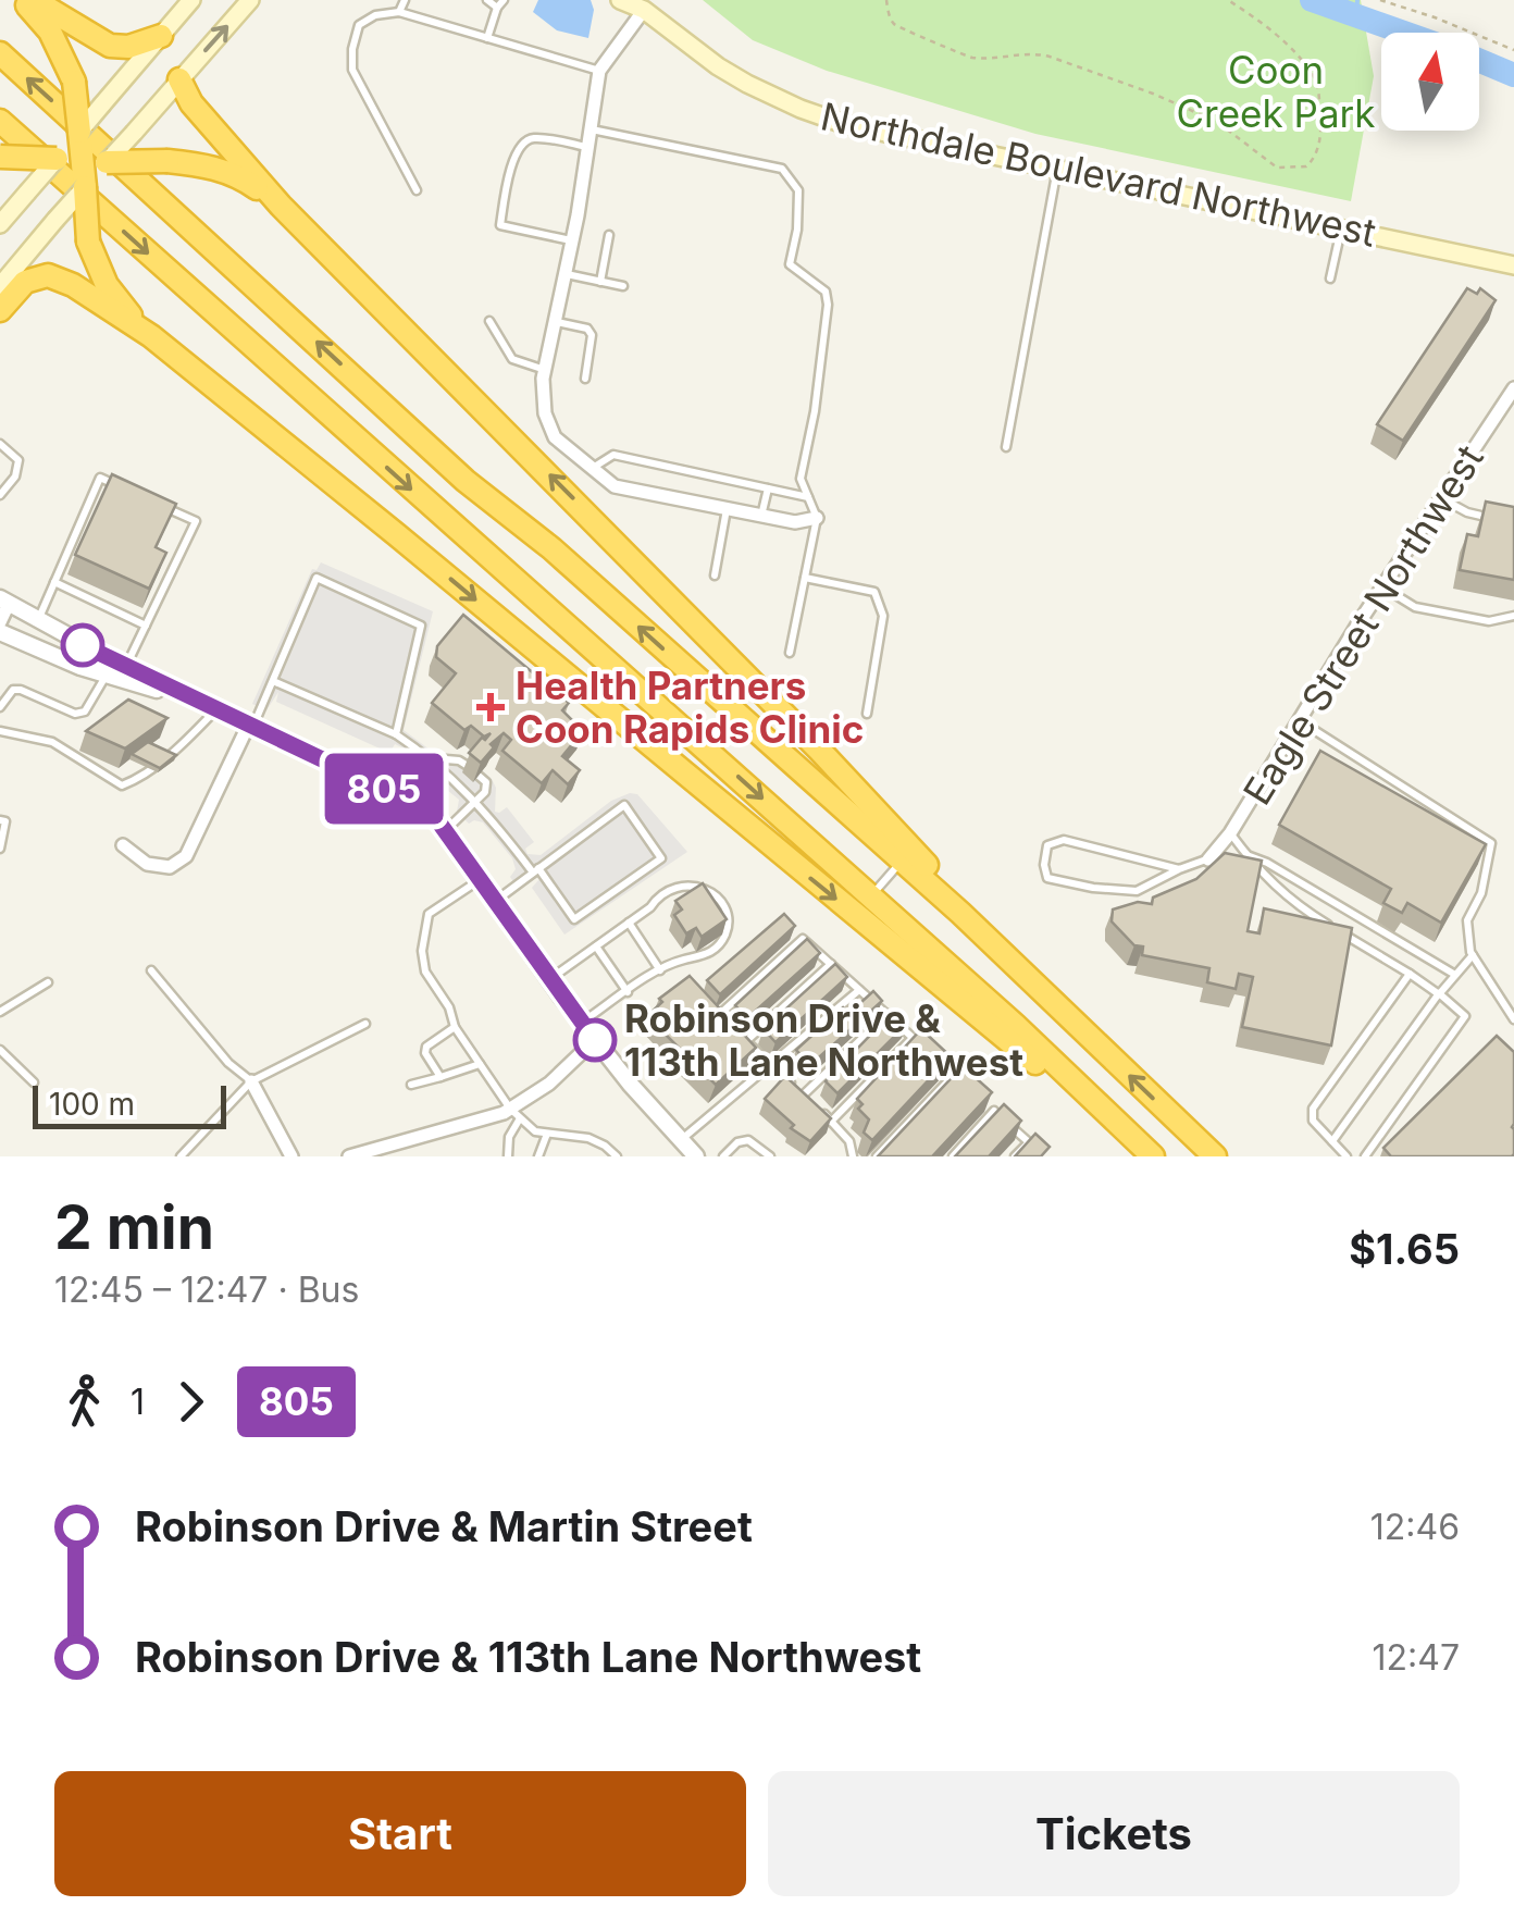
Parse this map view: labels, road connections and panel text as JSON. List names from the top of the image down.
{
  "streets": {
    "main road": ["Northdale Boulevard Northwest"],
    "street": ["Eagle Street Northwest"]
  },
  "parks": ["Coon Creek Park"],
  "places": {
    "health": ["Health Partners Coon Rapids Clinic"],
    "other": ["Robinson Drive & 113th Lane Northwest"]
  },
  "lines": ["bus line 805"],
  "scale_bar": "100 m",
  "north": "top",
  "page": {
    "on_map": "805",
    "scale": "100 m",
    "heading": ["2 min", "12:45 – 12:47 · Bus", "$1.65"],
    "legs": ["1", "805"],
    "list": [
      {
        "name": "Robinson Drive & Martin Street",
        "value": "12:46"
      },
      {
        "name": "Robinson Drive & 113th Lane Northwest",
        "value": "12:47"
      }
    ],
    "buttons": ["Start", "Tickets"]
  }
}
